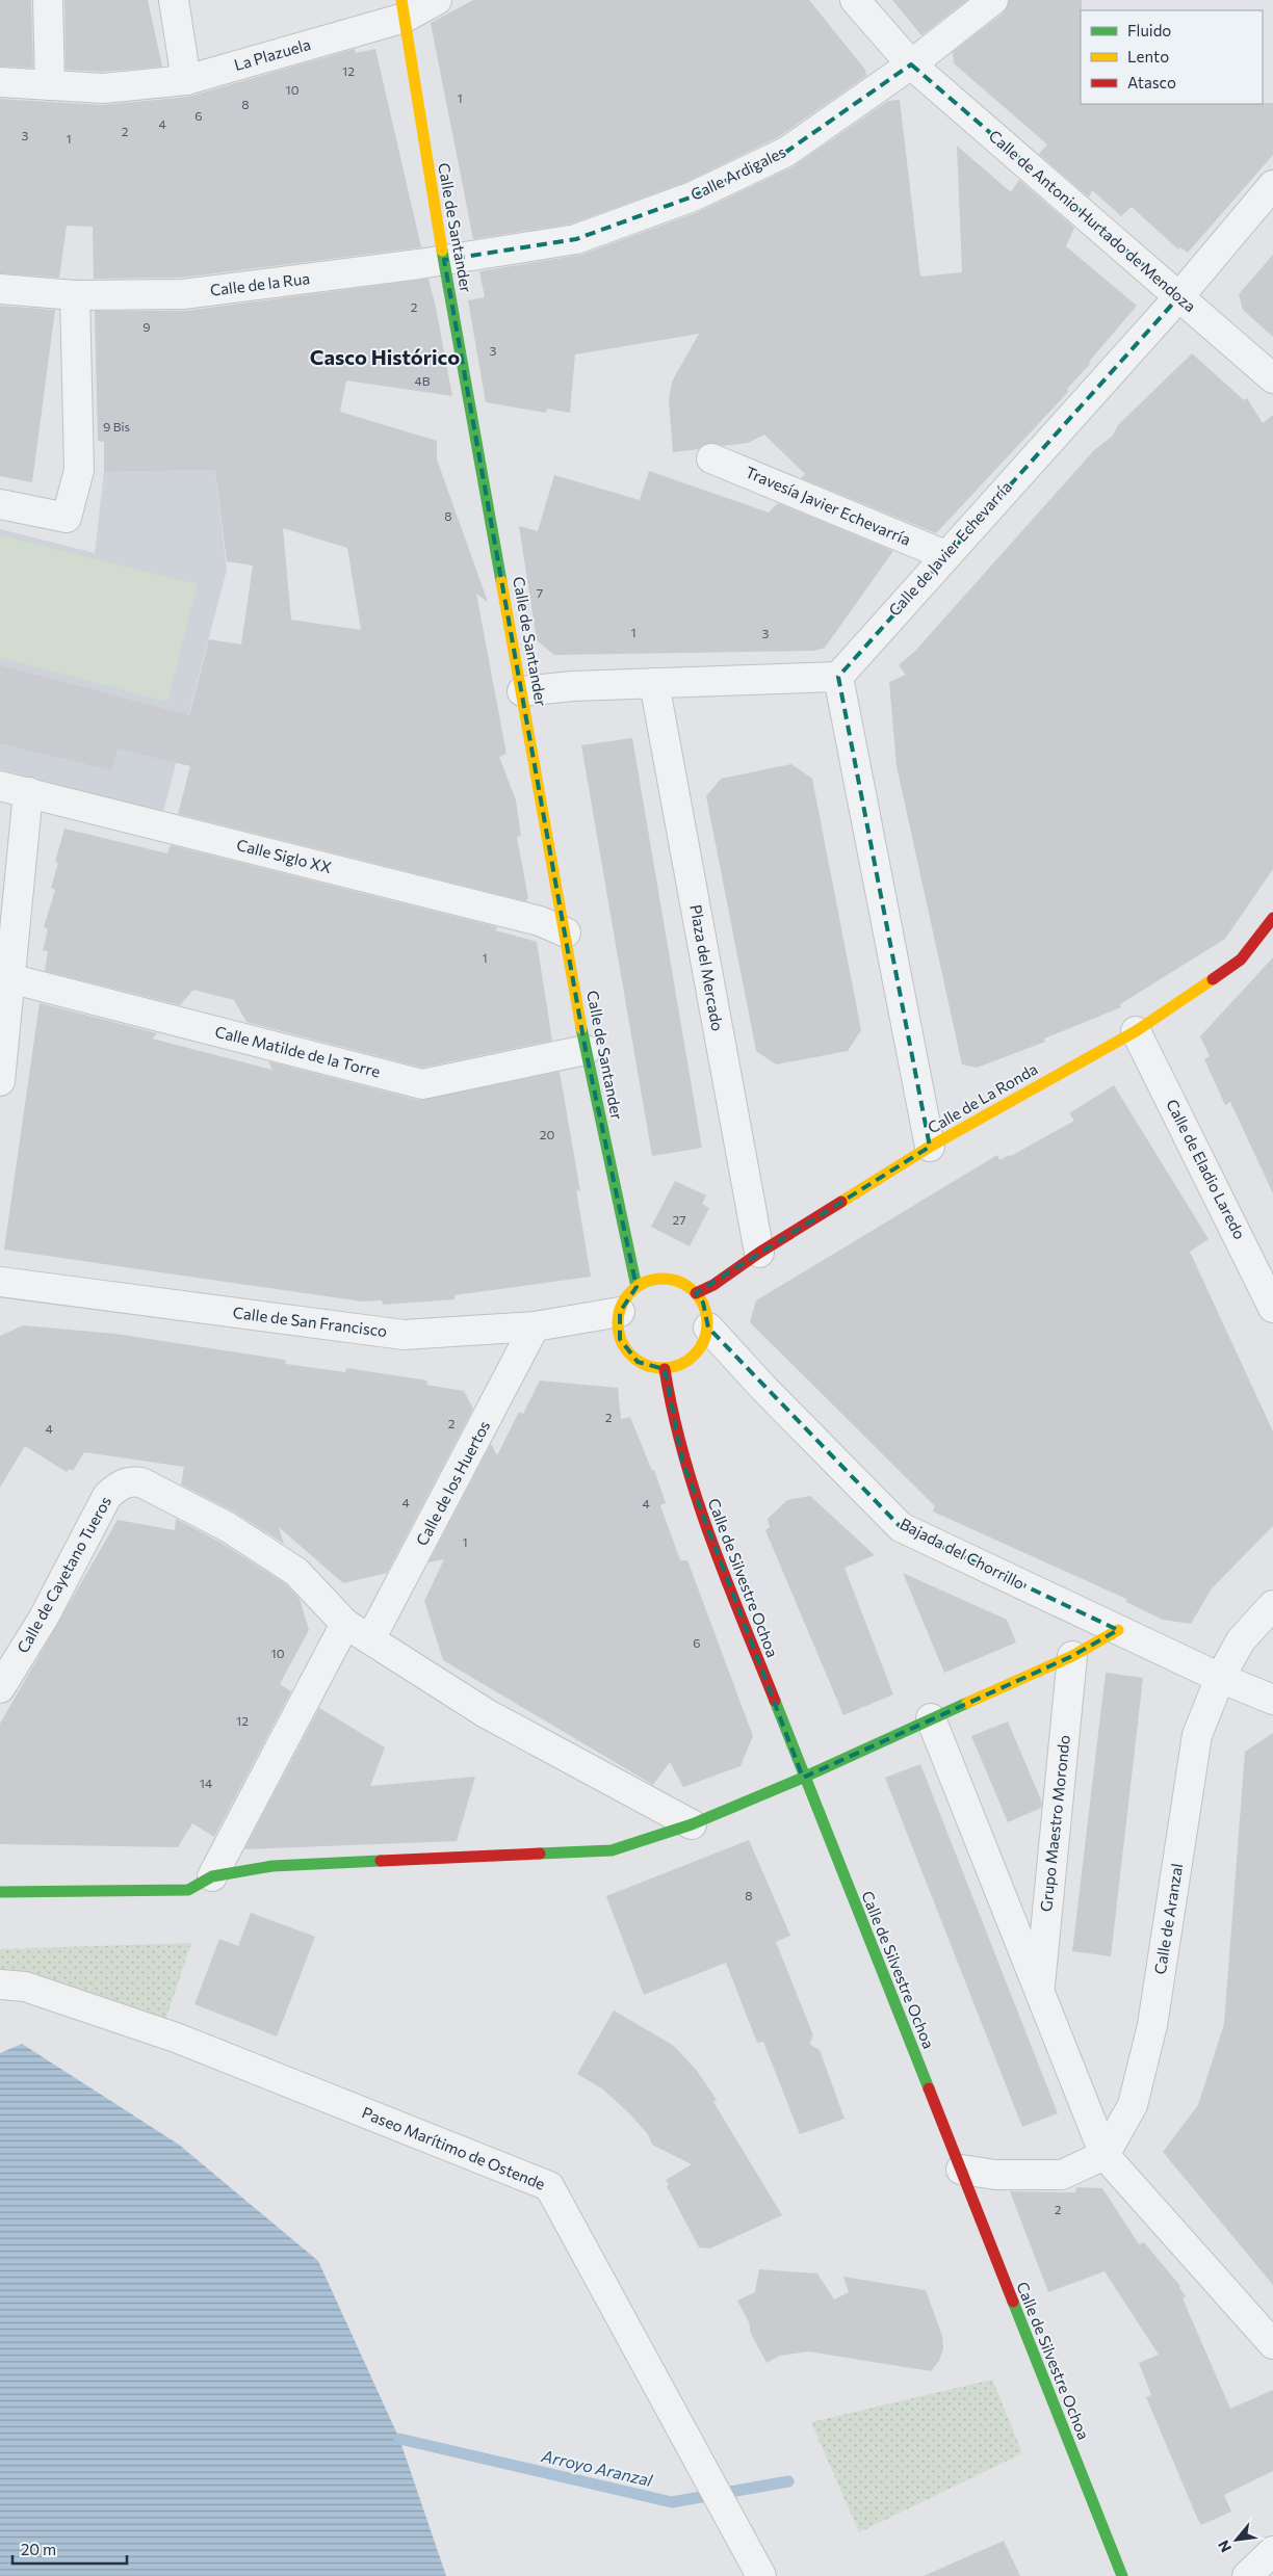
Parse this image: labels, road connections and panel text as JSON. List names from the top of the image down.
{
  "streets": {
    "main road": ["Calle de Santander", "Calle de La Ronda", "Calle de Silvestre Ochoa"],
    "street": [
      "La Plazuela",
      "Calle Ardigales",
      "Calle de Antonio Hurtado de Mendoza",
      "Calle de la Rua",
      "Travesía Javier Echevarría",
      "Calle de Javier Echevarría",
      "Calle Siglo XX",
      "Plaza del Mercado",
      "Calle Matilde de la Torre",
      "Calle de Eladio Laredo",
      "Calle de San Francisco",
      "Calle de los Huertos",
      "Bajada del Chorrillo",
      "Calle de Cayetano Tueros",
      "Grupo Maestro Morondo",
      "Calle de Aranzal",
      "Paseo Marítimo de Ostende"
    ]
  },
  "crossings": [
    ["La Plazuela", "Calle de Santander"],
    ["Calle Ardigales", "Calle de Antonio Hurtado de Mendoza"],
    ["Calle Ardigales", "Calle de Santander"],
    ["Calle Ardigales", "Calle de la Rua"],
    ["Calle de Antonio Hurtado de Mendoza", "Calle de Javier Echevarría"],
    ["Calle de Santander", "Calle de la Rua"],
    ["Calle de Santander", "Calle Siglo XX"],
    ["Calle de Santander", "Calle Matilde de la Torre"],
    ["Calle de Santander", "Calle de La Ronda"],
    ["Calle de Santander", "Calle de San Francisco"],
    ["Calle de Santander", "Bajada del Chorrillo"],
    ["Calle de Santander", "Calle de Silvestre Ochoa"],
    ["Travesía Javier Echevarría", "Calle de Javier Echevarría"],
    ["Plaza del Mercado", "Calle de La Ronda"],
    ["Calle de La Ronda", "Calle de Eladio Laredo"],
    ["Calle de La Ronda", "Calle de San Francisco"],
    ["Calle de La Ronda", "Bajada del Chorrillo"],
    ["Calle de La Ronda", "Calle de Silvestre Ochoa"],
    ["Calle de San Francisco", "Calle de los Huertos"],
    ["Calle de San Francisco", "Bajada del Chorrillo"],
    ["Calle de San Francisco", "Calle de Silvestre Ochoa"],
    ["Calle de los Huertos", "Calle de Cayetano Tueros"],
    ["Bajada del Chorrillo", "Calle de Silvestre Ochoa"],
    ["Bajada del Chorrillo", "Calle de Aranzal"],
    ["Grupo Maestro Morondo", "Calle de Aranzal"]
  ],
  "districts": ["Casco Histórico"],
  "water": ["Arroyo Aranzal"],
  "house_numbers": [
    "12",
    "10",
    "1",
    "8",
    "6",
    "4",
    "2",
    "3",
    "1",
    "2",
    "9",
    "3",
    "4B",
    "9 Bis",
    "8",
    "7",
    "1",
    "3",
    "1",
    "20",
    "27",
    "2",
    "2",
    "4",
    "4",
    "4",
    "1",
    "6",
    "10",
    "12",
    "14",
    "8",
    "2"
  ],
  "legend": ["Fluido", "Lento", "Atasco"],
  "scale_bar": "20 m",
  "north": "bottom left"
}
